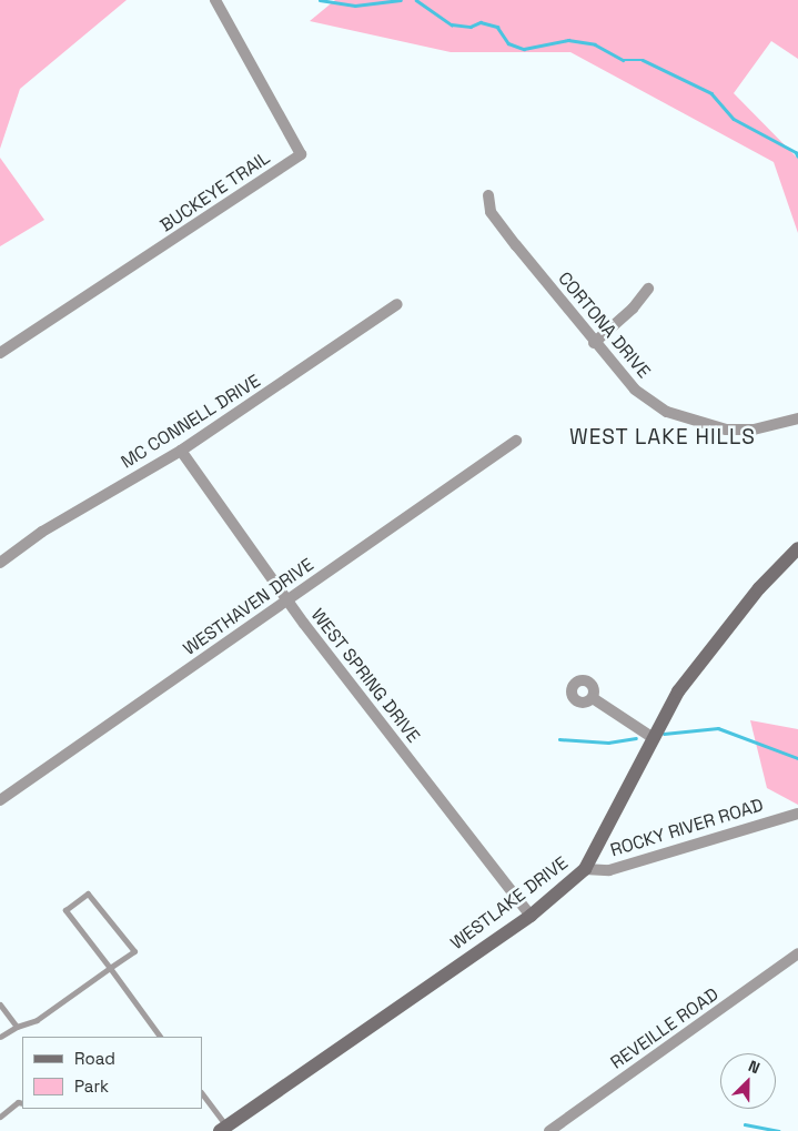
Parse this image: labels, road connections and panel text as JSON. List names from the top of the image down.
{
  "streets": {
    "street": [
      "BUCKEYE TRAIL",
      "CORTONA DRIVE",
      "MC CONNELL DRIVE",
      "WESTHAVEN DRIVE",
      "WEST SPRING DRIVE",
      "ROCKY RIVER ROAD",
      "WESTLAKE DRIVE",
      "REVEILLE ROAD"
    ]
  },
  "crossings": [
    ["MC CONNELL DRIVE", "WEST SPRING DRIVE"],
    ["WESTHAVEN DRIVE", "WEST SPRING DRIVE"],
    ["WEST SPRING DRIVE", "WESTLAKE DRIVE"],
    ["ROCKY RIVER ROAD", "WESTLAKE DRIVE"]
  ],
  "districts": ["WEST LAKE HILLS"],
  "legend": ["Road", "Park"],
  "north": "top right"
}
